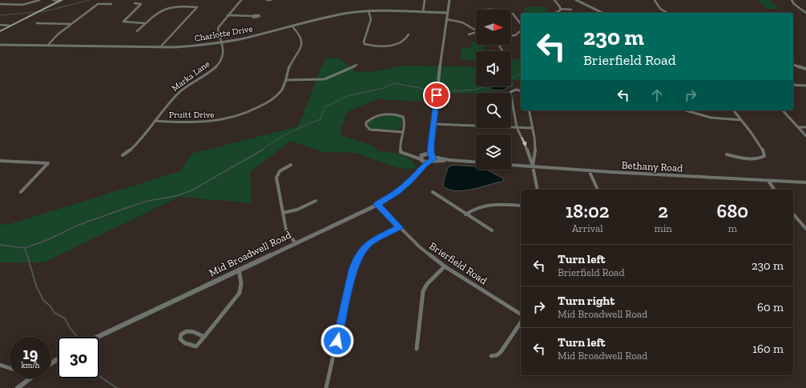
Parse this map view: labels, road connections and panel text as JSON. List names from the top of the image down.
{
  "streets": {
    "street": [
      "Charlotte Drive",
      "Marka Lane",
      "Pruitt Drive",
      "Bethany Road",
      "Mid Broadwell Road",
      "Brierfield Road"
    ]
  },
  "crossings": [
    ["Charlotte Drive", "Marka Lane"],
    ["Charlotte Drive", "Pruitt Drive"],
    ["Charlotte Drive", "Mid Broadwell Road"],
    ["Marka Lane", "Pruitt Drive"],
    ["Mid Broadwell Road", "Brierfield Road"]
  ],
  "north": "right",
  "page": {
    "turn": ["230 m", "Brierfield Road"],
    "eta": [
      "18:02",
      "Arrival",
      "2",
      "min",
      "680",
      "m"
    ],
    "list": [
      {
        "name": "Turn left",
        "note": "Brierfield Road",
        "value": "230 m"
      },
      {
        "name": "Turn right",
        "note": "Mid Broadwell Road",
        "value": "60 m"
      },
      {
        "name": "Turn left",
        "note": "Mid Broadwell Road",
        "value": "160 m"
      }
    ],
    "speed": "19 km/h",
    "limit": "30"
  }
}
